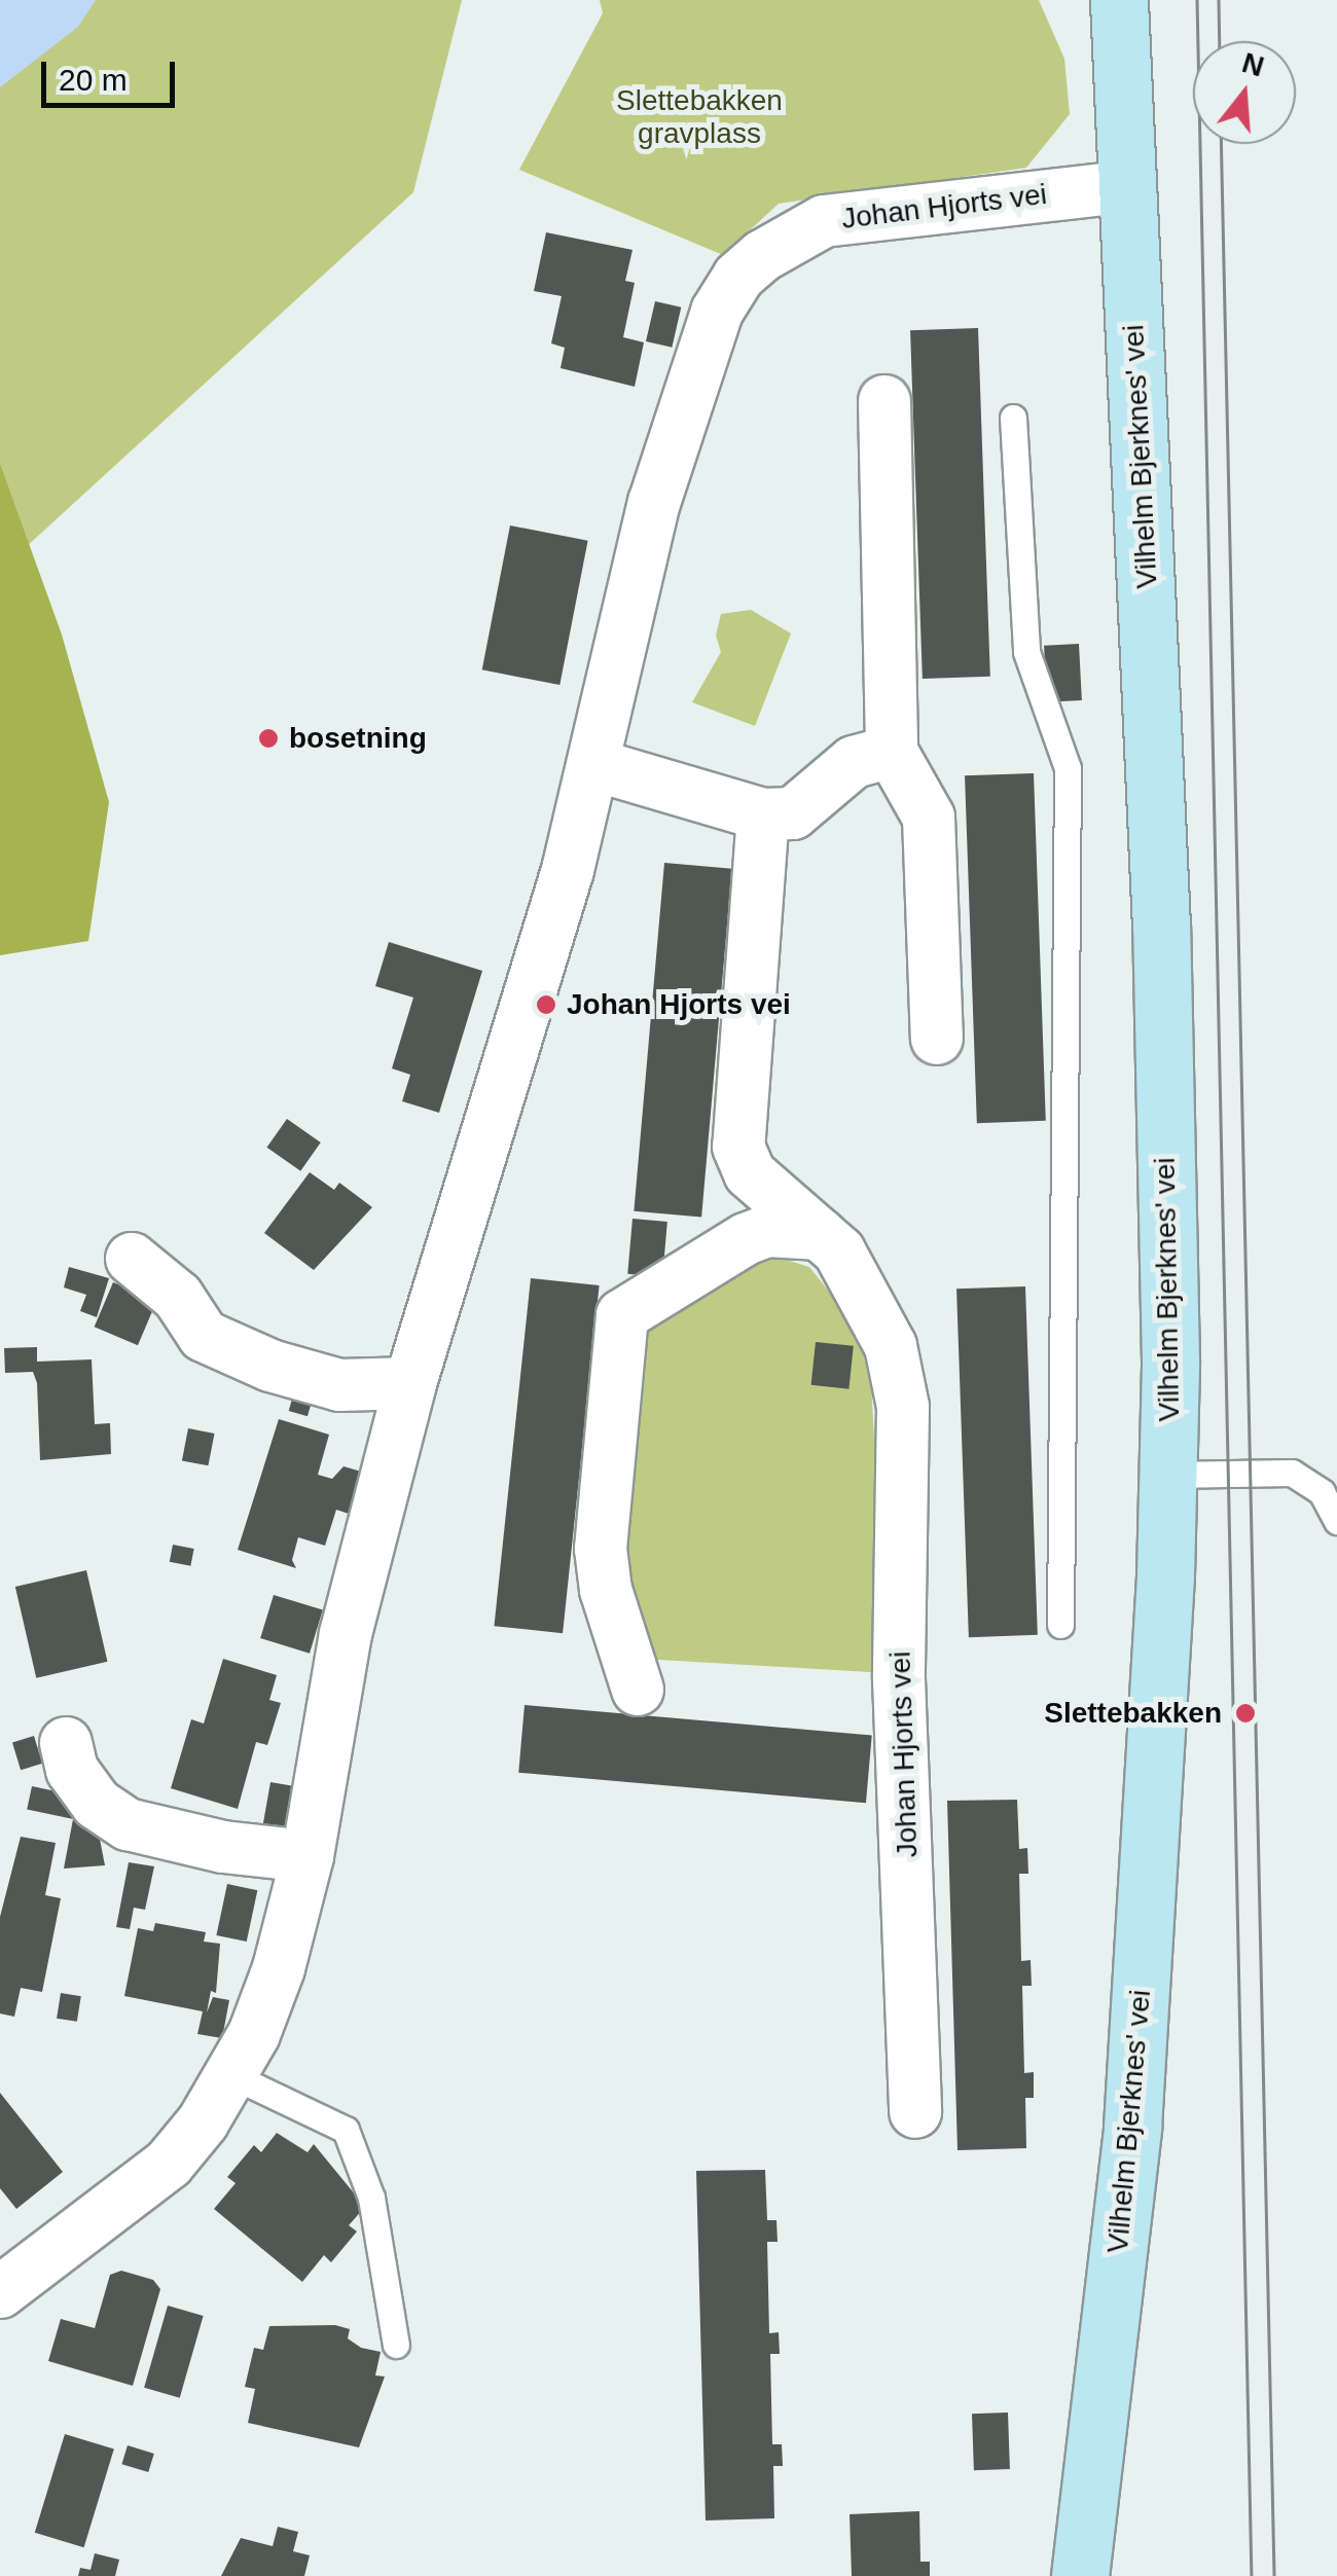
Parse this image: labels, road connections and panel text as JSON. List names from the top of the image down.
{
  "streets": {
    "main road": ["Vilhelm Bjerknes' vei"],
    "street": ["Johan Hjorts vei"]
  },
  "crossings": [
    ["Johan Hjorts vei", "Vilhelm Bjerknes' vei"]
  ],
  "parks": ["Slettebakken gravplass"],
  "places": ["bosetning", "Johan Hjorts vei", "Slettebakken"],
  "scale_bar": "20 m",
  "north": "top"
}
